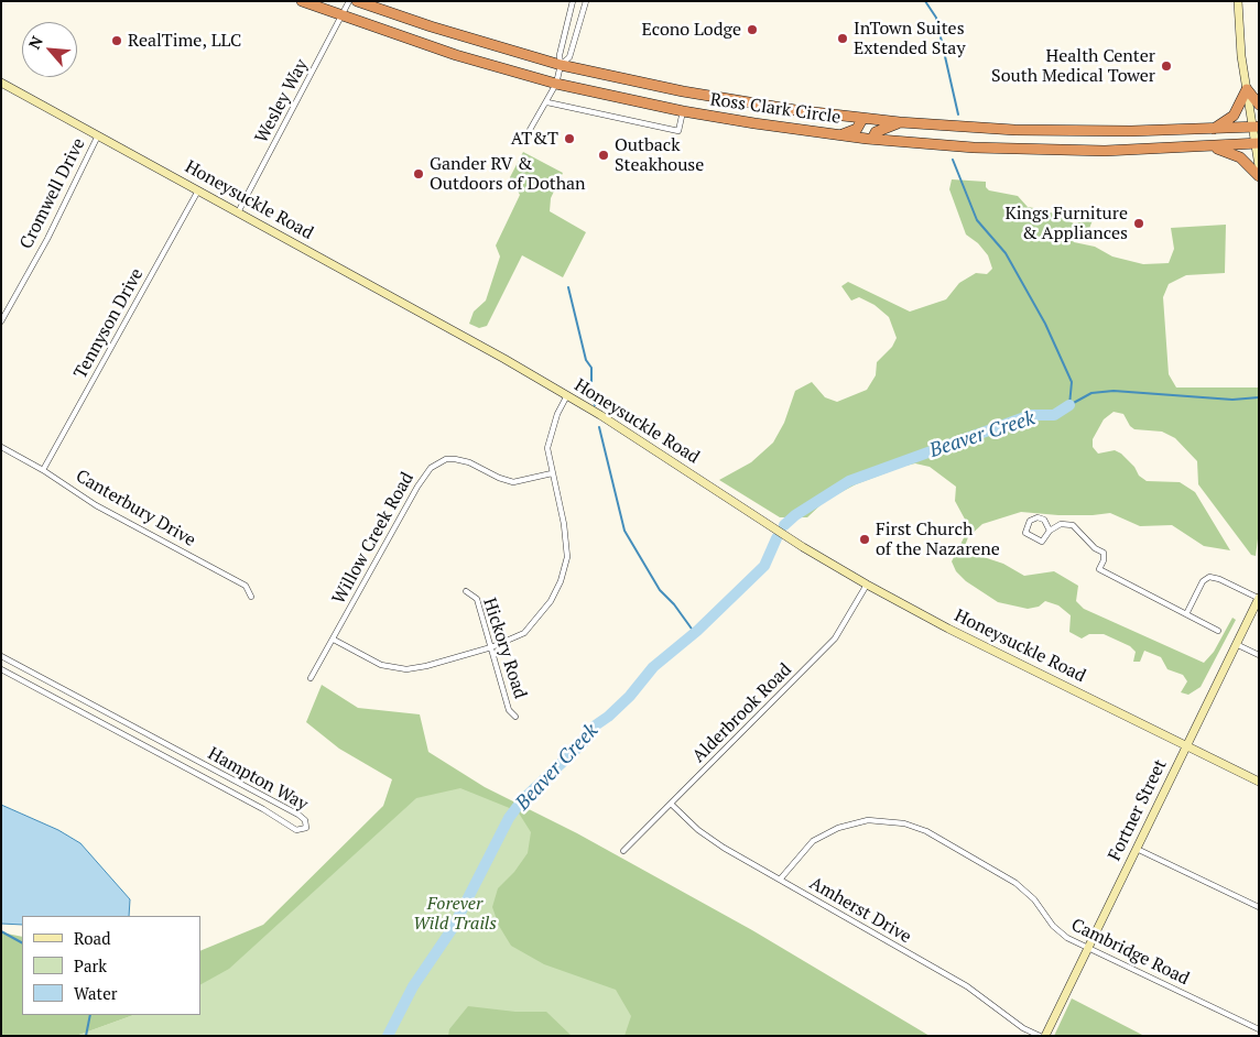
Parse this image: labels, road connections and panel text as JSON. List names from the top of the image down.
{
  "streets": {
    "highway": ["Ross Clark Circle"],
    "main road": ["Honeysuckle Road", "Fortner Street"],
    "street": [
      "Wesley Way",
      "Cromwell Drive",
      "Tennyson Drive",
      "Canterbury Drive",
      "Willow Creek Road",
      "Hickory Road",
      "Alderbrook Road",
      "Hampton Way",
      "Amherst Drive",
      "Cambridge Road"
    ]
  },
  "crossings": [
    ["Wesley Way", "Ross Clark Circle"],
    ["Wesley Way", "Honeysuckle Road"],
    ["Cromwell Drive", "Honeysuckle Road"],
    ["Honeysuckle Road", "Tennyson Drive"],
    ["Honeysuckle Road", "Alderbrook Road"],
    ["Honeysuckle Road", "Fortner Street"],
    ["Tennyson Drive", "Canterbury Drive"],
    ["Alderbrook Road", "Amherst Drive"],
    ["Fortner Street", "Cambridge Road"],
    ["Amherst Drive", "Cambridge Road"]
  ],
  "water": ["Beaver Creek"],
  "parks": ["Forever Wild Trails"],
  "places": [
    "Econo Lodge",
    "InTown Suites Extended Stay",
    "RealTime, LLC",
    "Health Center South Medical Tower",
    "AT&T",
    "Outback Steakhouse",
    "Gander RV & Outdoors of Dothan",
    "Kings Furniture & Appliances",
    "First Church of the Nazarene"
  ],
  "legend": ["Road", "Park", "Water"],
  "north": "top left"
}
